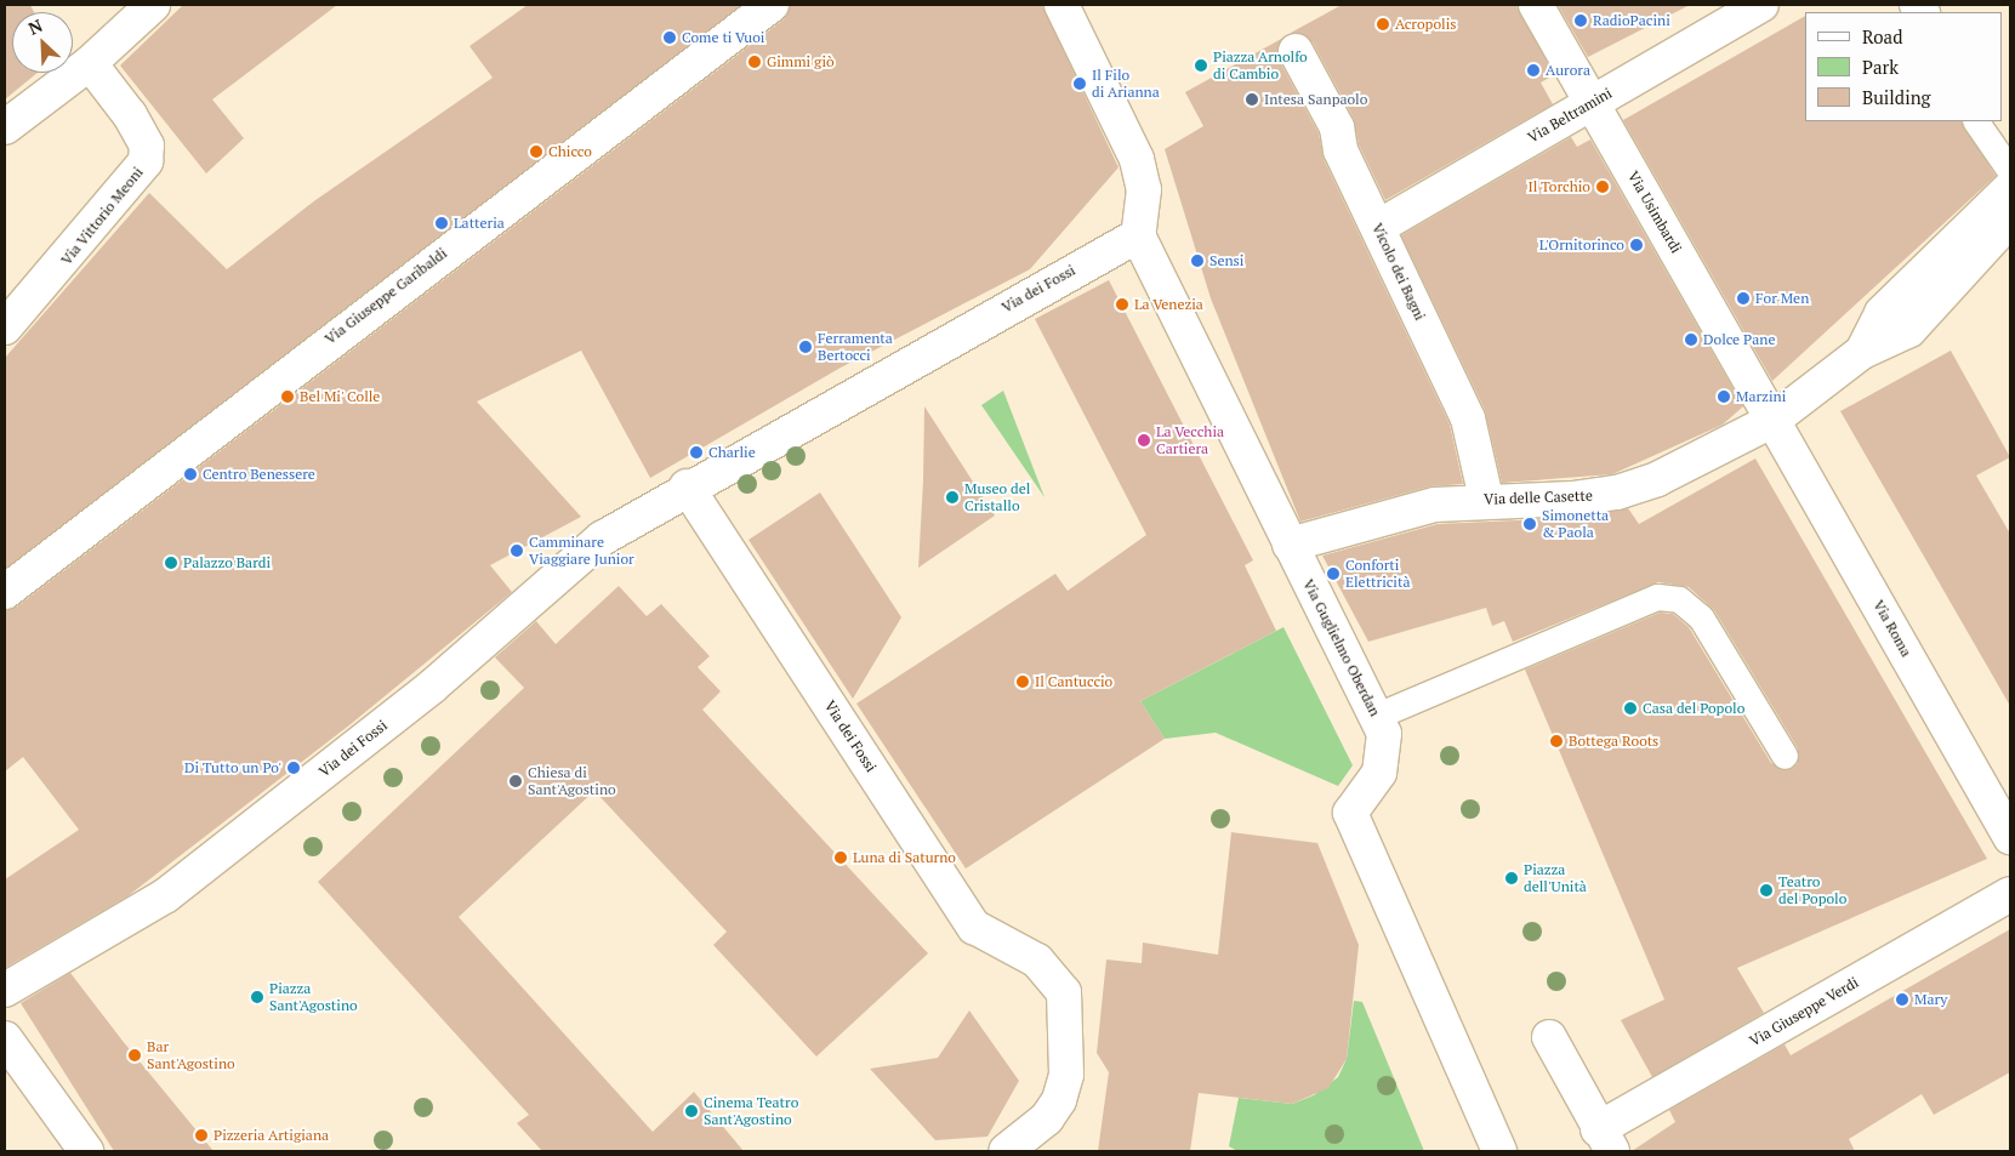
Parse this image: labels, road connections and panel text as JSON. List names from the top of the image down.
{
  "streets": {
    "street": [
      "Via Beltramini",
      "Via Usimbardi",
      "Via Vittorio Meoni",
      "Vicolo dei Bagni",
      "Via dei Fossi",
      "Via Giuseppe Garibaldi",
      "Via delle Casette",
      "Via Roma",
      "Via Guglielmo Oberdan",
      "Via Giuseppe Verdi"
    ]
  },
  "crossings": [
    ["Via Beltramini", "Via Usimbardi"],
    ["Via Beltramini", "Vicolo dei Bagni"],
    ["Via Usimbardi", "Via delle Casette"],
    ["Via Usimbardi", "Via Roma"],
    ["Vicolo dei Bagni", "Via delle Casette"],
    ["Via dei Fossi", "Via Guglielmo Oberdan"],
    ["Via delle Casette", "Via Roma"],
    ["Via delle Casette", "Via Guglielmo Oberdan"]
  ],
  "places": [
    "RadioPacini",
    "Acropolis",
    "Come ti Vuoi",
    "Gimmi giò",
    "Piazza Arnolfo di Cambio",
    "Aurora",
    "Il Filo di Arianna",
    "Intesa Sanpaolo",
    "Chicco",
    "Il Torchio",
    "Latteria",
    "L'Ornitorinco",
    "Sensi",
    "For Men",
    "La Venezia",
    "Dolce Pane",
    "Ferramenta Bertocci",
    "Bel Mi' Colle",
    "Marzini",
    "La Vecchia Cartiera",
    "Charlie",
    "Centro Benessere",
    "Museo del Cristallo",
    "Simonetta & Paola",
    "Camminare Viaggiare Junior",
    "Palazzo Bardi",
    "Conforti Elettricità",
    "Il Cantuccio",
    "Casa del Popolo",
    "Bottega Roots",
    "Di Tutto un Po'",
    "Chiesa di Sant'Agostino",
    "Luna di Saturno",
    "Piazza dell'Unità",
    "Teatro del Popolo",
    "Piazza Sant'Agostino",
    "Mary",
    "Bar Sant'Agostino",
    "Cinema Teatro Sant'Agostino",
    "Pizzeria Artigiana"
  ],
  "legend": ["Road", "Park", "Building"],
  "north": "top left"
}
